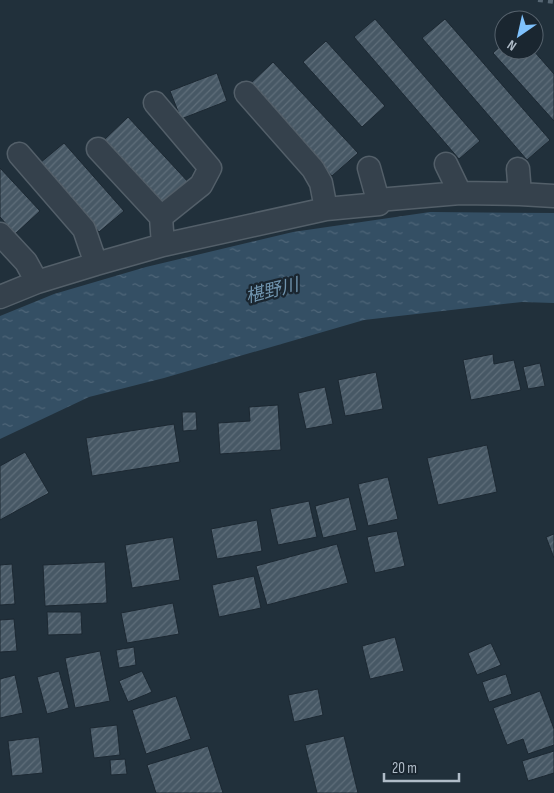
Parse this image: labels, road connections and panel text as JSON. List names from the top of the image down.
{
  "water": ["椹野川"],
  "scale_bar": "20 m",
  "north": "bottom left"
}
